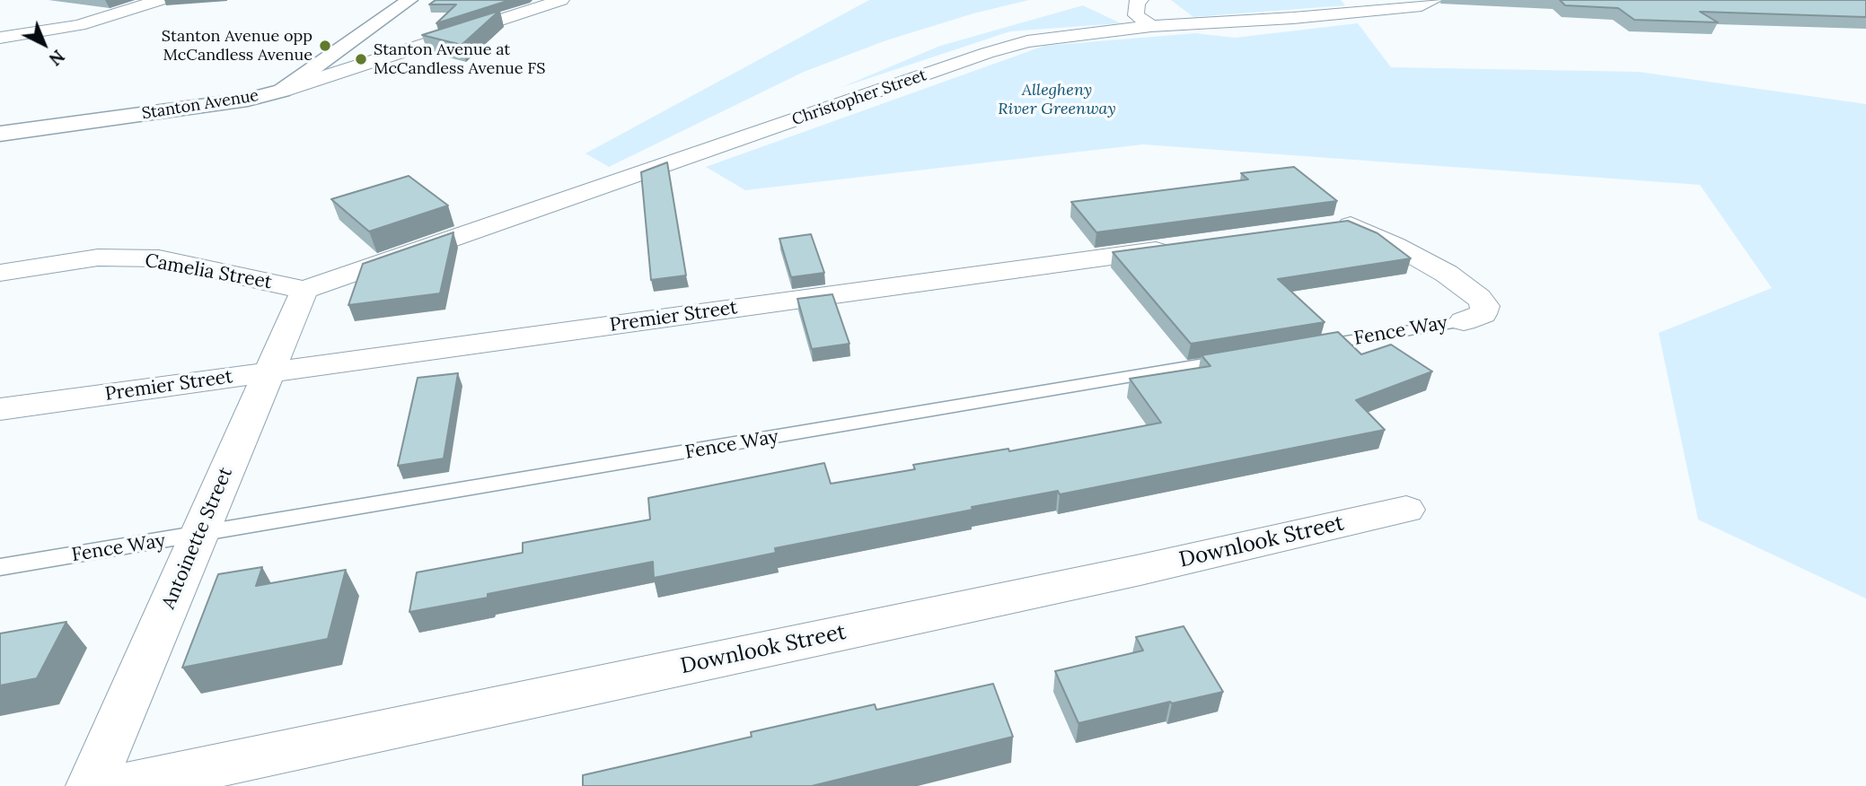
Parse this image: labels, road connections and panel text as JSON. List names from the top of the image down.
{
  "streets": {
    "street": [
      "Christopher Street",
      "Stanton Avenue",
      "Camelia Street",
      "Premier Street",
      "Antoinette Street",
      "Downlook Street"
    ],
    "lane": ["Fence Way"]
  },
  "crossings": [
    ["Christopher Street", "Camelia Street"],
    ["Christopher Street", "Antoinette Street"],
    ["Camelia Street", "Antoinette Street"],
    ["Premier Street", "Antoinette Street"],
    ["Fence Way", "Antoinette Street"]
  ],
  "parks": ["Allegheny River Greenway"],
  "places": ["Stanton Avenue opp McCandless Avenue", "Stanton Avenue at McCandless Avenue FS"],
  "north": "bottom right"
}
